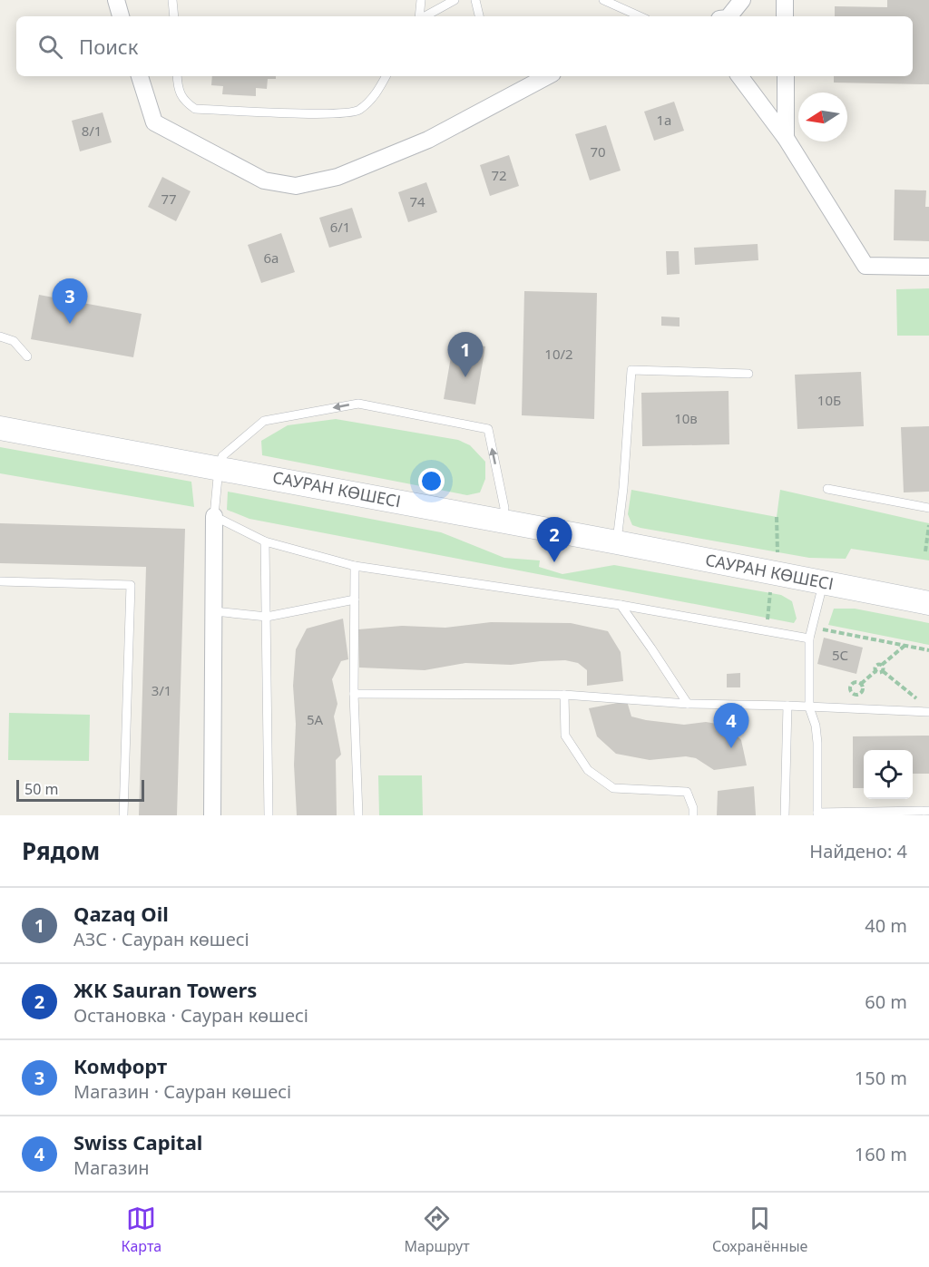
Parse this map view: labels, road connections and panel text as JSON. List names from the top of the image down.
{
  "streets": {
    "street": ["САУРАН КӨШЕСІ"]
  },
  "house_numbers": [
    "1а",
    "8/1",
    "70",
    "72",
    "77",
    "74",
    "6/1",
    "6а",
    "10/2",
    "10Б",
    "10в",
    "5С",
    "3/1",
    "5А"
  ],
  "scale_bar": "50 m",
  "north": "left",
  "page": {
    "search": "Поиск",
    "pins": [
      "3",
      "1",
      "2",
      "4"
    ],
    "scale": "50 m",
    "heading": ["Рядом", "Найдено: 4"],
    "list": [
      {
        "mark": "1",
        "name": "Qazaq Oil",
        "note": "АЗС · Сауран көшесі",
        "value": "40 m"
      },
      {
        "mark": "2",
        "name": "ЖК Sauran Towers",
        "note": "Остановка · Сауран көшесі",
        "value": "60 m"
      },
      {
        "mark": "3",
        "name": "Комфорт",
        "note": "Магазин · Сауран көшесі",
        "value": "150 m"
      },
      {
        "mark": "4",
        "name": "Swiss Capital",
        "note": "Магазин",
        "value": "160 m"
      }
    ],
    "nav": ["Карта", "Маршрут", "Сохранённые"]
  }
}
